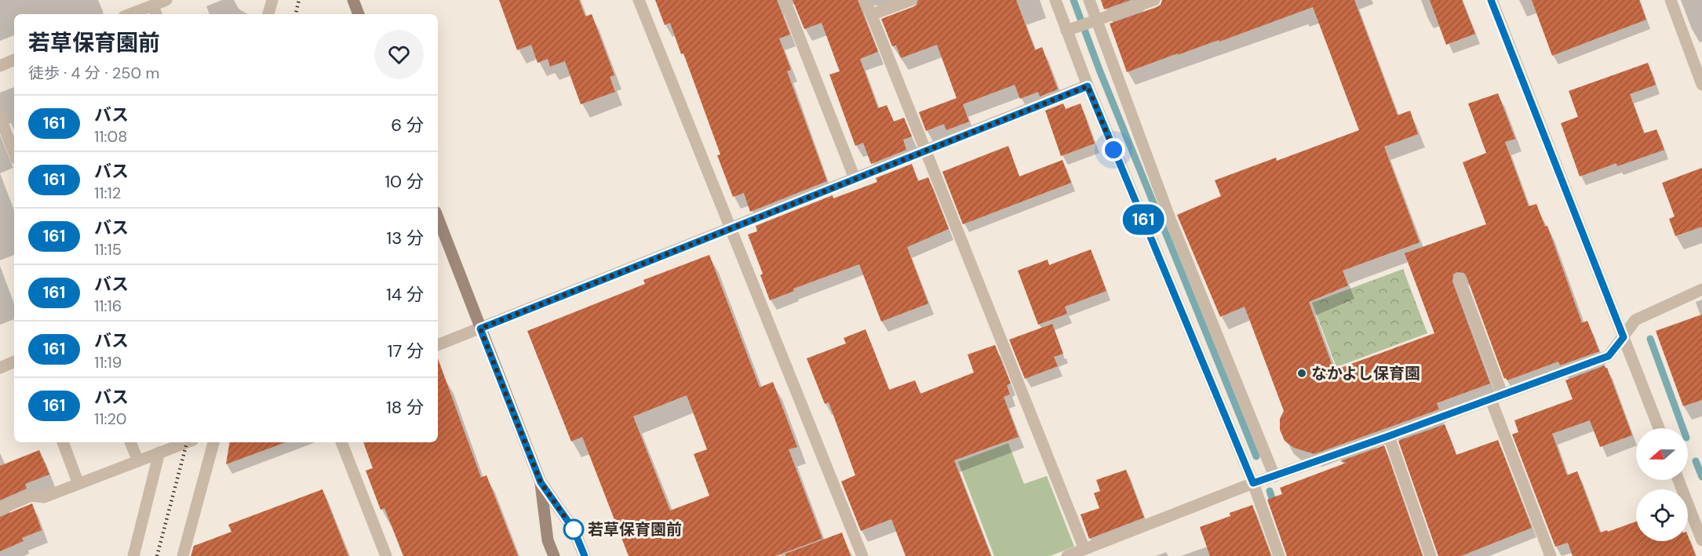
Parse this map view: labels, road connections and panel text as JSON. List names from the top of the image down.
{
  "places": ["なかよし保育園", "若草保育園前"],
  "lines": ["bus line 161"],
  "north": "left",
  "page": {
    "on_map": "161",
    "heading": ["若草保育園前", "徒歩 · 4 分 · 250 m"],
    "list": [
      {
        "mark": "161",
        "name": "バス",
        "note": "11:08",
        "value": "6 分"
      },
      {
        "mark": "161",
        "name": "バス",
        "note": "11:12",
        "value": "10 分"
      },
      {
        "mark": "161",
        "name": "バス",
        "note": "11:15",
        "value": "13 分"
      },
      {
        "mark": "161",
        "name": "バス",
        "note": "11:16",
        "value": "14 分"
      },
      {
        "mark": "161",
        "name": "バス",
        "note": "11:19",
        "value": "17 分"
      },
      {
        "mark": "161",
        "name": "バス",
        "note": "11:20",
        "value": "18 分"
      }
    ]
  }
}
